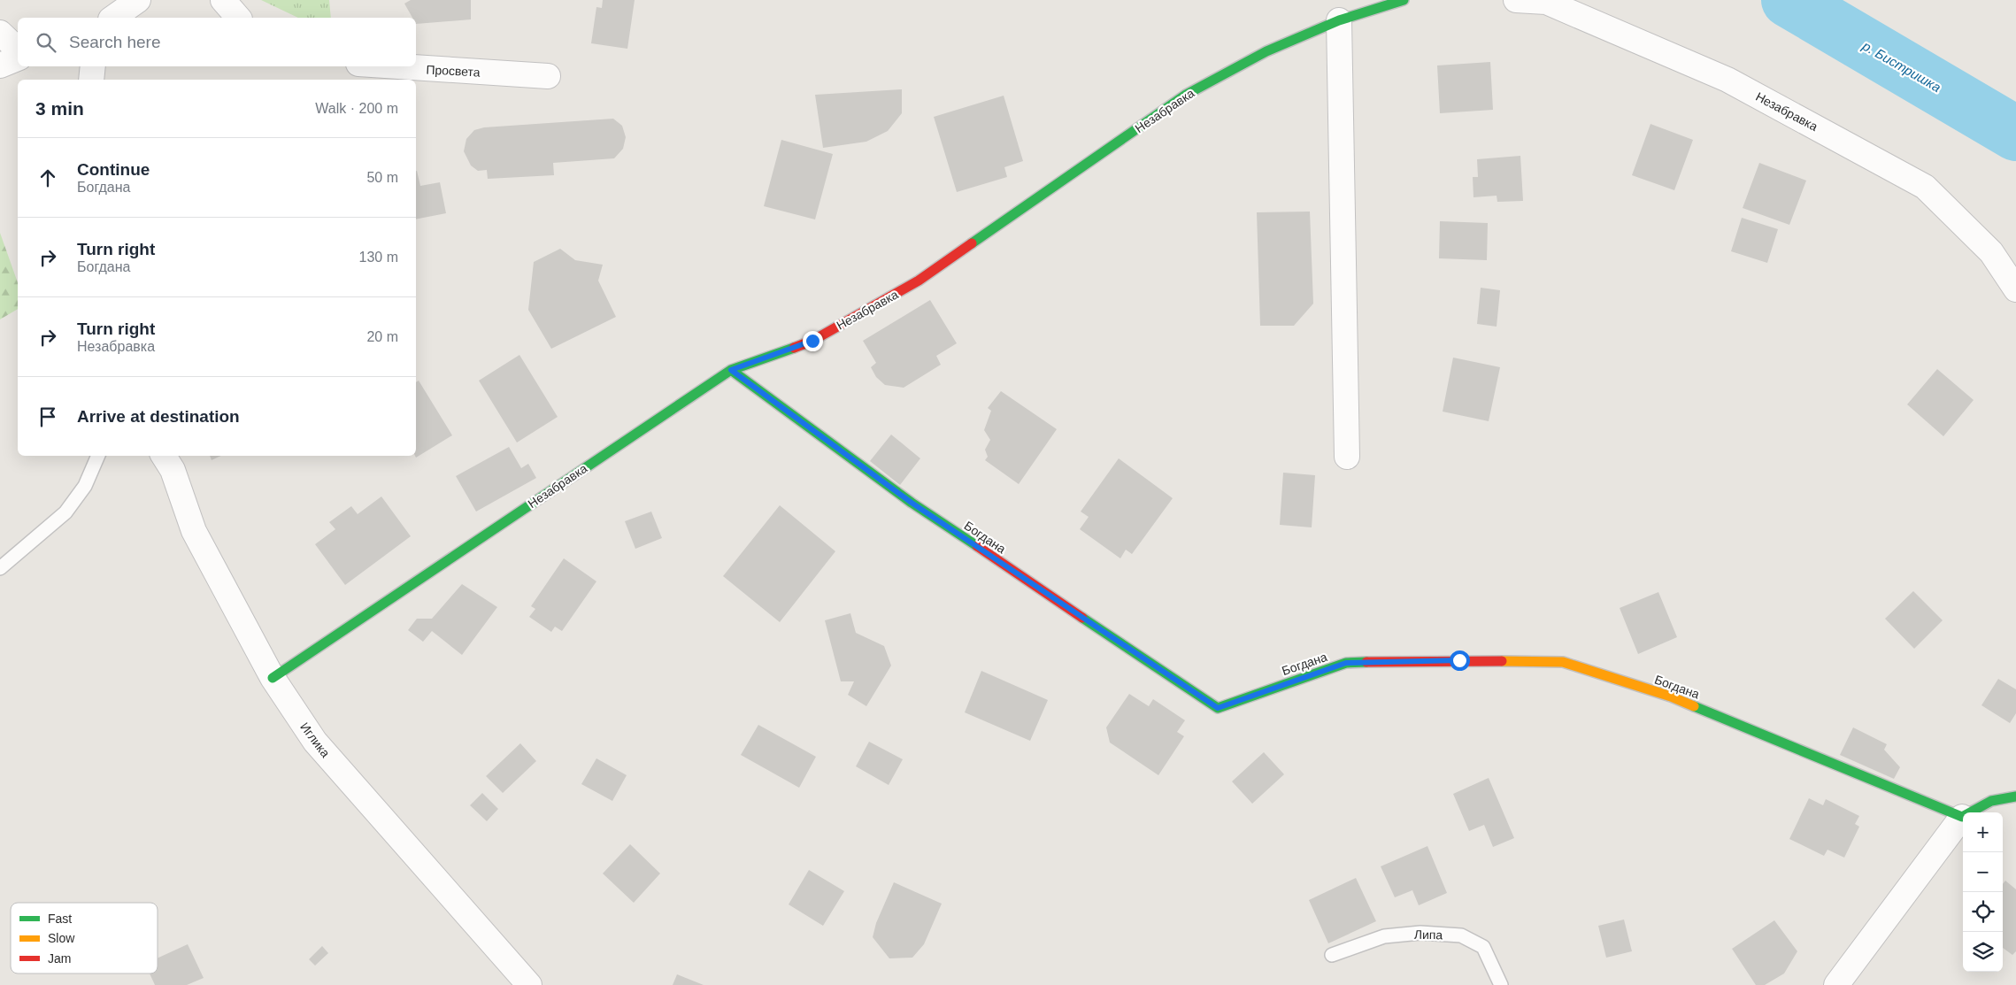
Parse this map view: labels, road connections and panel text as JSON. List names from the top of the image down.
{
  "streets": {
    "street": [
      "Просвета",
      "Незабравка",
      "Богдана",
      "Иглика"
    ],
    "lane": ["Липа"]
  },
  "crossings": [
    ["Незабравка", "Богдана"],
    ["Незабравка", "Иглика"]
  ],
  "water": ["р. Бистришка"],
  "legend": ["Fast", "Slow", "Jam"],
  "page": {
    "search": "Search here",
    "heading": ["3 min", "Walk · 200 m"],
    "list": [
      ["Continue", "Богдана", "50 m"],
      ["Turn right", "Богдана", "130 m"],
      ["Turn right", "Незабравка", "20 m"],
      "Arrive at destination"
    ],
    "map_buttons": ["+", "−"]
  }
}
